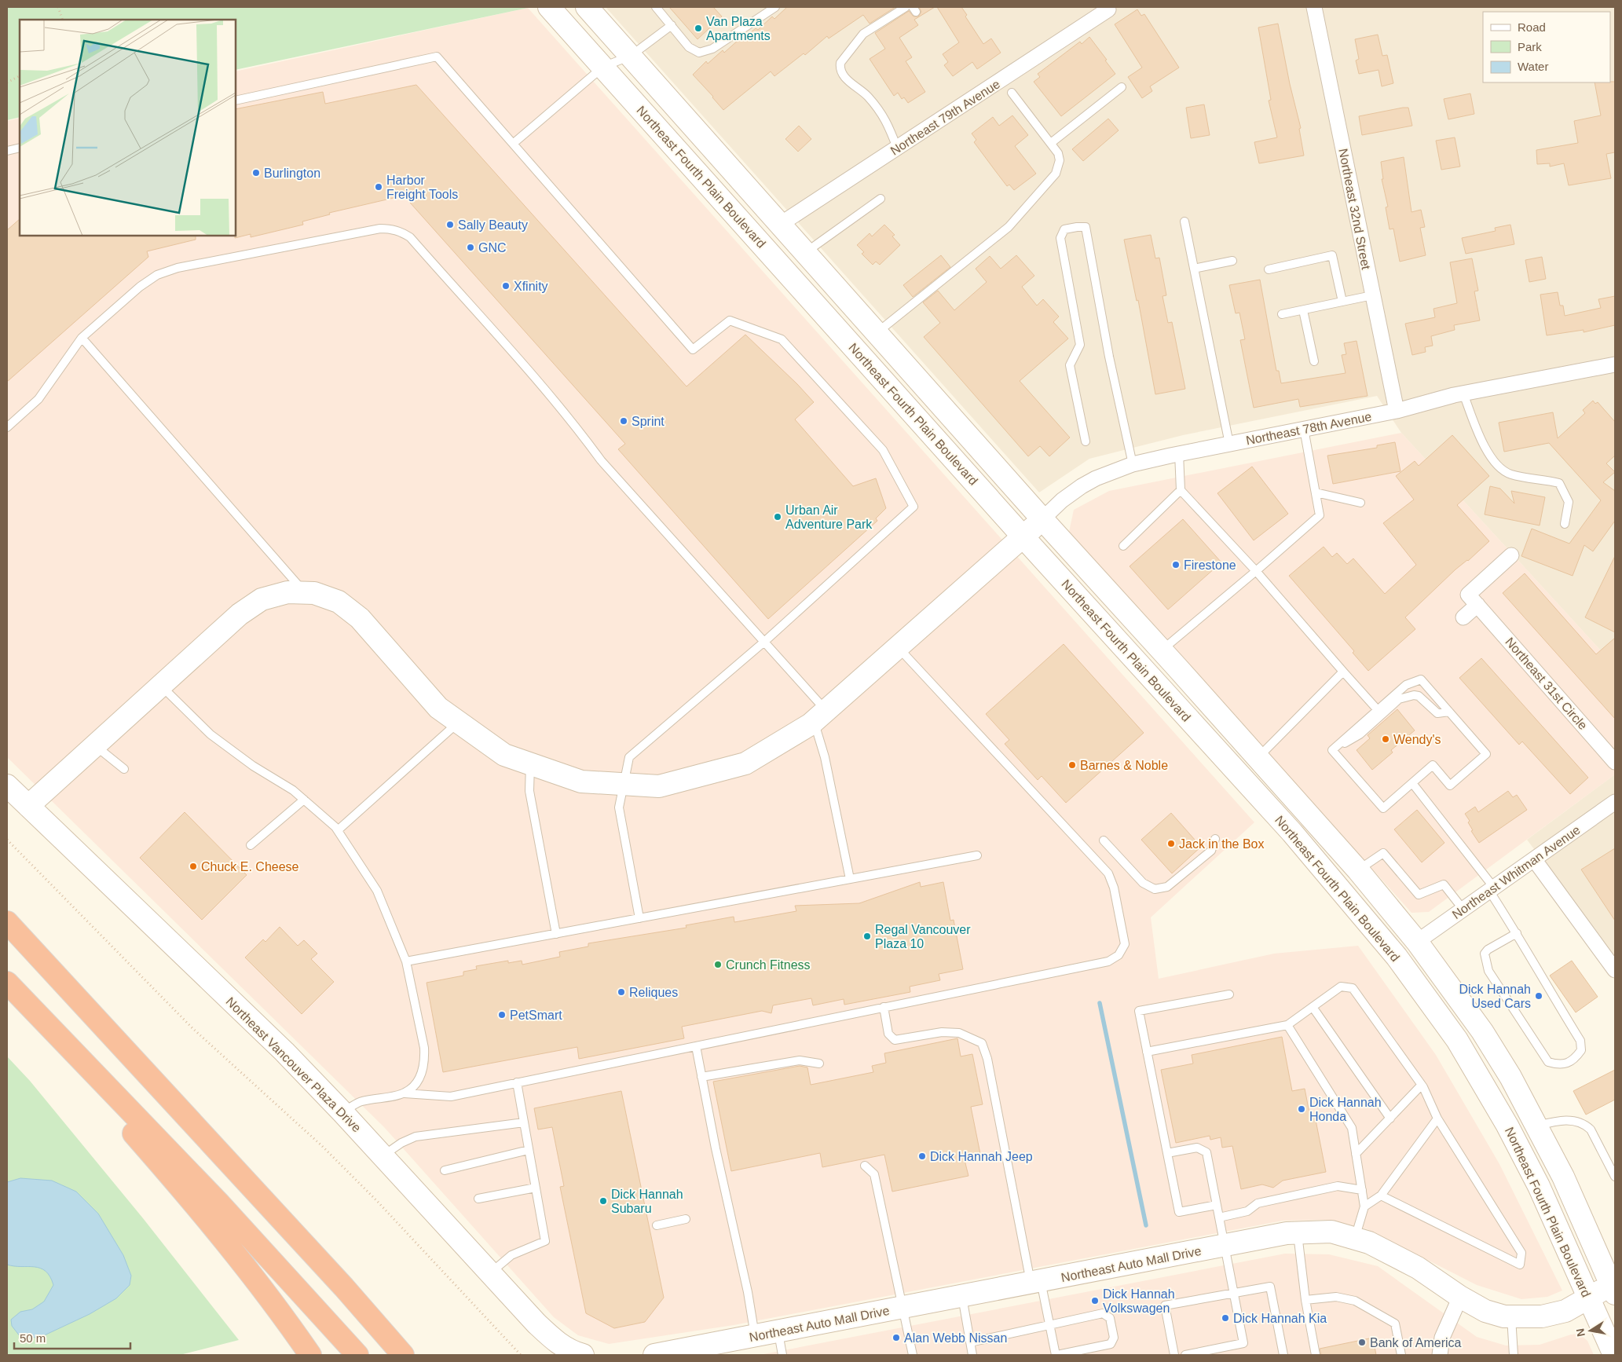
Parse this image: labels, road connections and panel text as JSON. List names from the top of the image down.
{
  "streets": {
    "main road": [
      "Northeast Fourth Plain Boulevard",
      "Northeast 78th Avenue",
      "Northeast Vancouver Plaza Drive",
      "Northeast Auto Mall Drive"
    ],
    "street": [
      "Northeast 79th Avenue",
      "Northeast 32nd Street",
      "Northeast 31st Circle",
      "Northeast Whitman Avenue"
    ]
  },
  "crossings": [
    ["Northeast 79th Avenue", "Northeast Fourth Plain Boulevard"],
    ["Northeast Fourth Plain Boulevard", "Northeast 78th Avenue"],
    ["Northeast Fourth Plain Boulevard", "Northeast Whitman Avenue"],
    ["Northeast Fourth Plain Boulevard", "Northeast Auto Mall Drive"],
    ["Northeast 32nd Street", "Northeast 78th Avenue"],
    ["Northeast 78th Avenue", "Northeast Vancouver Plaza Drive"]
  ],
  "places": [
    "Van Plaza Apartments",
    "Burlington",
    "Harbor Freight Tools",
    "Sally Beauty",
    "GNC",
    "Xfinity",
    "Sprint",
    "Urban Air Adventure Park",
    "Firestone",
    "Wendy's",
    "Barnes & Noble",
    "Jack in the Box",
    "Chuck E. Cheese",
    "Regal Vancouver Plaza 10",
    "Crunch Fitness",
    "Reliques",
    "Dick Hannah Used Cars",
    "PetSmart",
    "Dick Hannah Honda",
    "Dick Hannah Jeep",
    "Dick Hannah Subaru",
    "Dick Hannah Volkswagen",
    "Dick Hannah Kia",
    "Alan Webb Nissan",
    "Bank of America"
  ],
  "legend": ["Road", "Park", "Water"],
  "scale_bar": "50 m",
  "north": "left"
}
